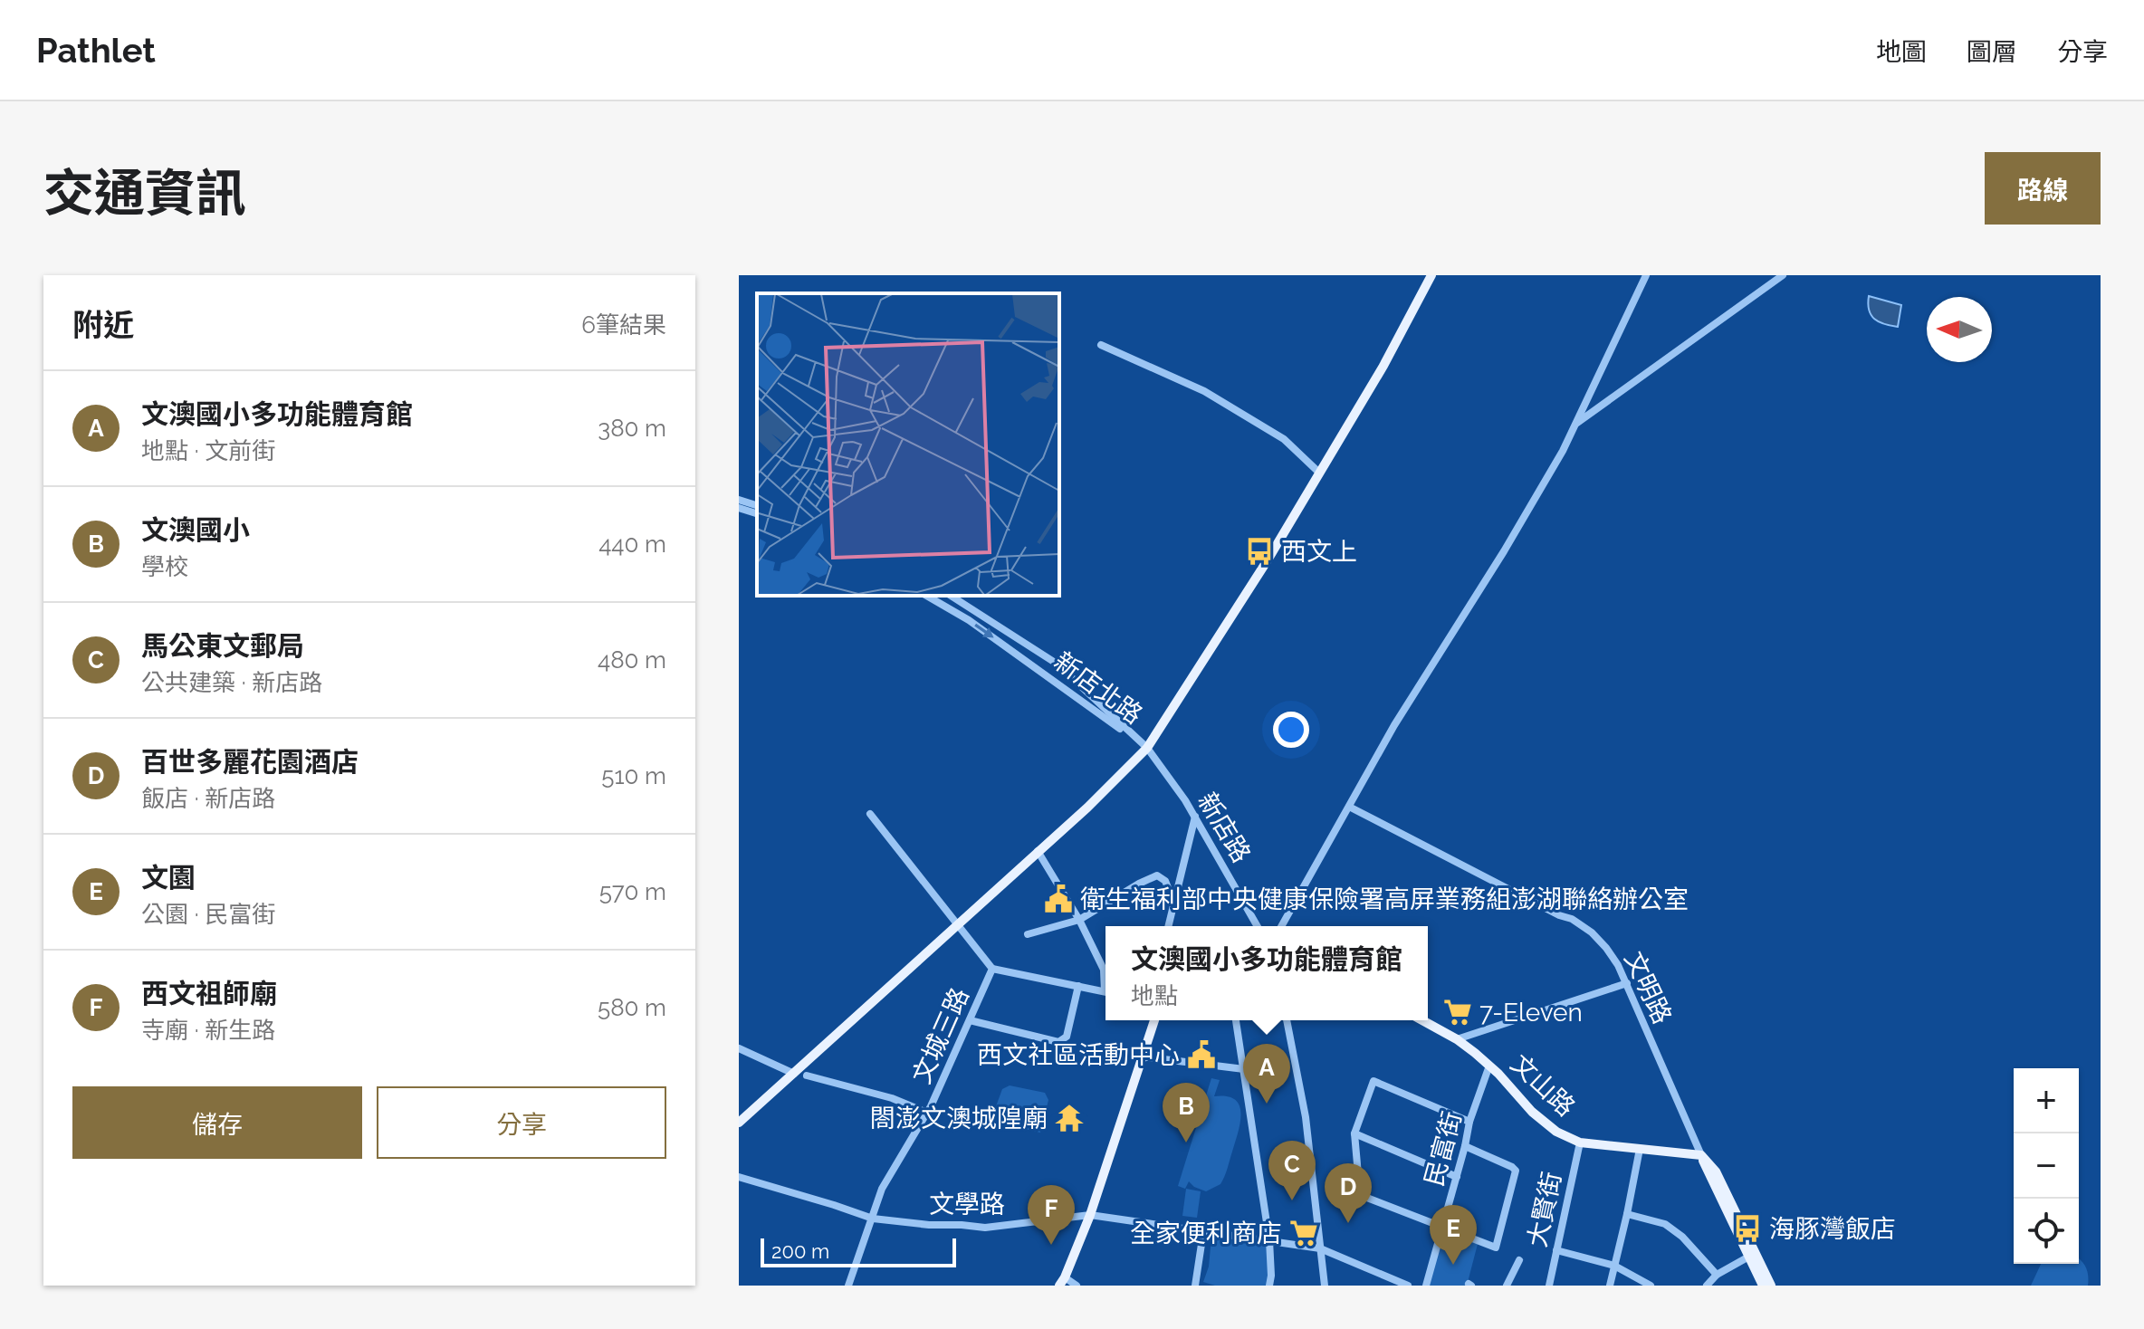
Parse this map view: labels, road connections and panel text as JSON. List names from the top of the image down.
{
  "streets": {
    "main road": ["文山路"],
    "street": [
      "新店北路",
      "新店路",
      "文明路",
      "文城三路",
      "民富街",
      "文學路",
      "大賢街"
    ]
  },
  "crossings": [
    ["新店北路", "新店路"],
    ["文明路", "文山路"],
    ["文城三路", "文學路"],
    ["文山路", "民富街"],
    ["文山路", "大賢街"]
  ],
  "places": {
    "bus stop": ["西文上", "海豚灣飯店"],
    "public building": ["衛生福利部中央健康保險署高屏業務組澎湖聯絡辦公室", "西文社區活動中心"],
    "supermarket": ["7-Eleven", "全家便利商店"],
    "temple": ["閤澎文澳城隍廟"]
  },
  "scale_bar": "200 m",
  "north": "left",
  "page": {
    "header": "Pathlet",
    "nav": ["地圖", "圖層", "分享"],
    "title": "交通資訊",
    "buttons": [
      "路線",
      ["儲存", "分享"]
    ],
    "heading": ["附近", "6筆結果"],
    "list": [
      {
        "mark": "A",
        "name": "文澳國小多功能體育館",
        "note": "地點 · 文前街",
        "value": "380 m"
      },
      {
        "mark": "B",
        "name": "文澳國小",
        "note": "學校",
        "value": "440 m"
      },
      {
        "mark": "C",
        "name": "馬公東文郵局",
        "note": "公共建築 · 新店路",
        "value": "480 m"
      },
      {
        "mark": "D",
        "name": "百世多麗花園酒店",
        "note": "飯店 · 新店路",
        "value": "510 m"
      },
      {
        "mark": "E",
        "name": "文園",
        "note": "公園 · 民富街",
        "value": "570 m"
      },
      {
        "mark": "F",
        "name": "西文祖師廟",
        "note": "寺廟 · 新生路",
        "value": "580 m"
      }
    ],
    "popup": ["文澳國小多功能體育館", "地點"],
    "pins": [
      "A",
      "B",
      "C",
      "D",
      "F",
      "E"
    ],
    "map_buttons": ["+", "−"],
    "scale": "200 m"
  }
}
